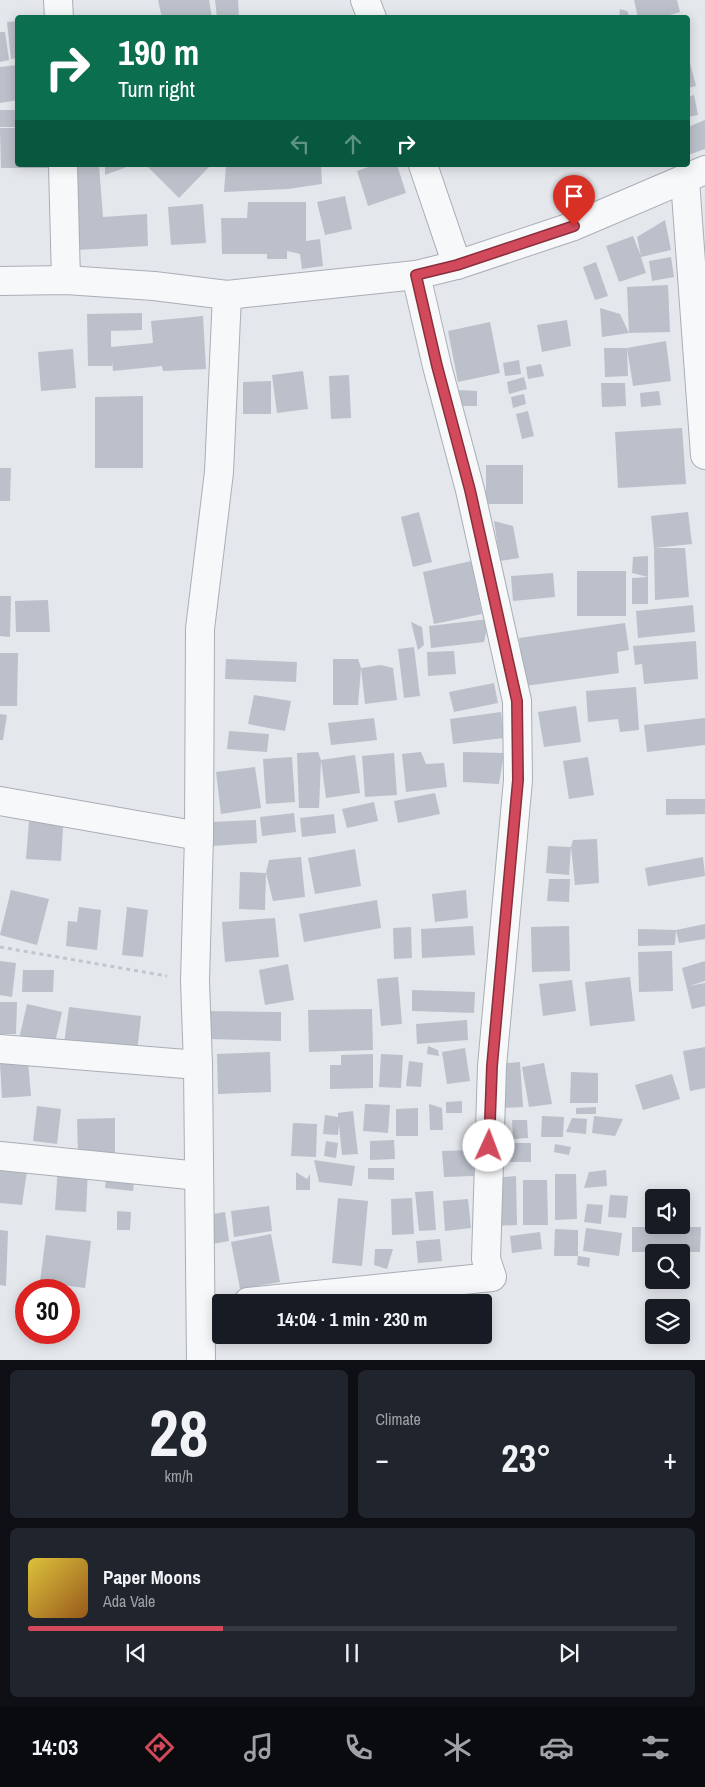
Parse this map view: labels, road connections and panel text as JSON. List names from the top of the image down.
{
  "page": {
    "turn": ["190 m", "Turn right"],
    "limit": "30",
    "trip": "14:04 · 1 min · 230 m",
    "tile": [
      ["28", "km/h"],
      "Climate"
    ],
    "heat": ["−", "23°", "+"],
    "song": ["Paper Moons", "Ada Vale"],
    "tabs": "14:03"
  }
}
